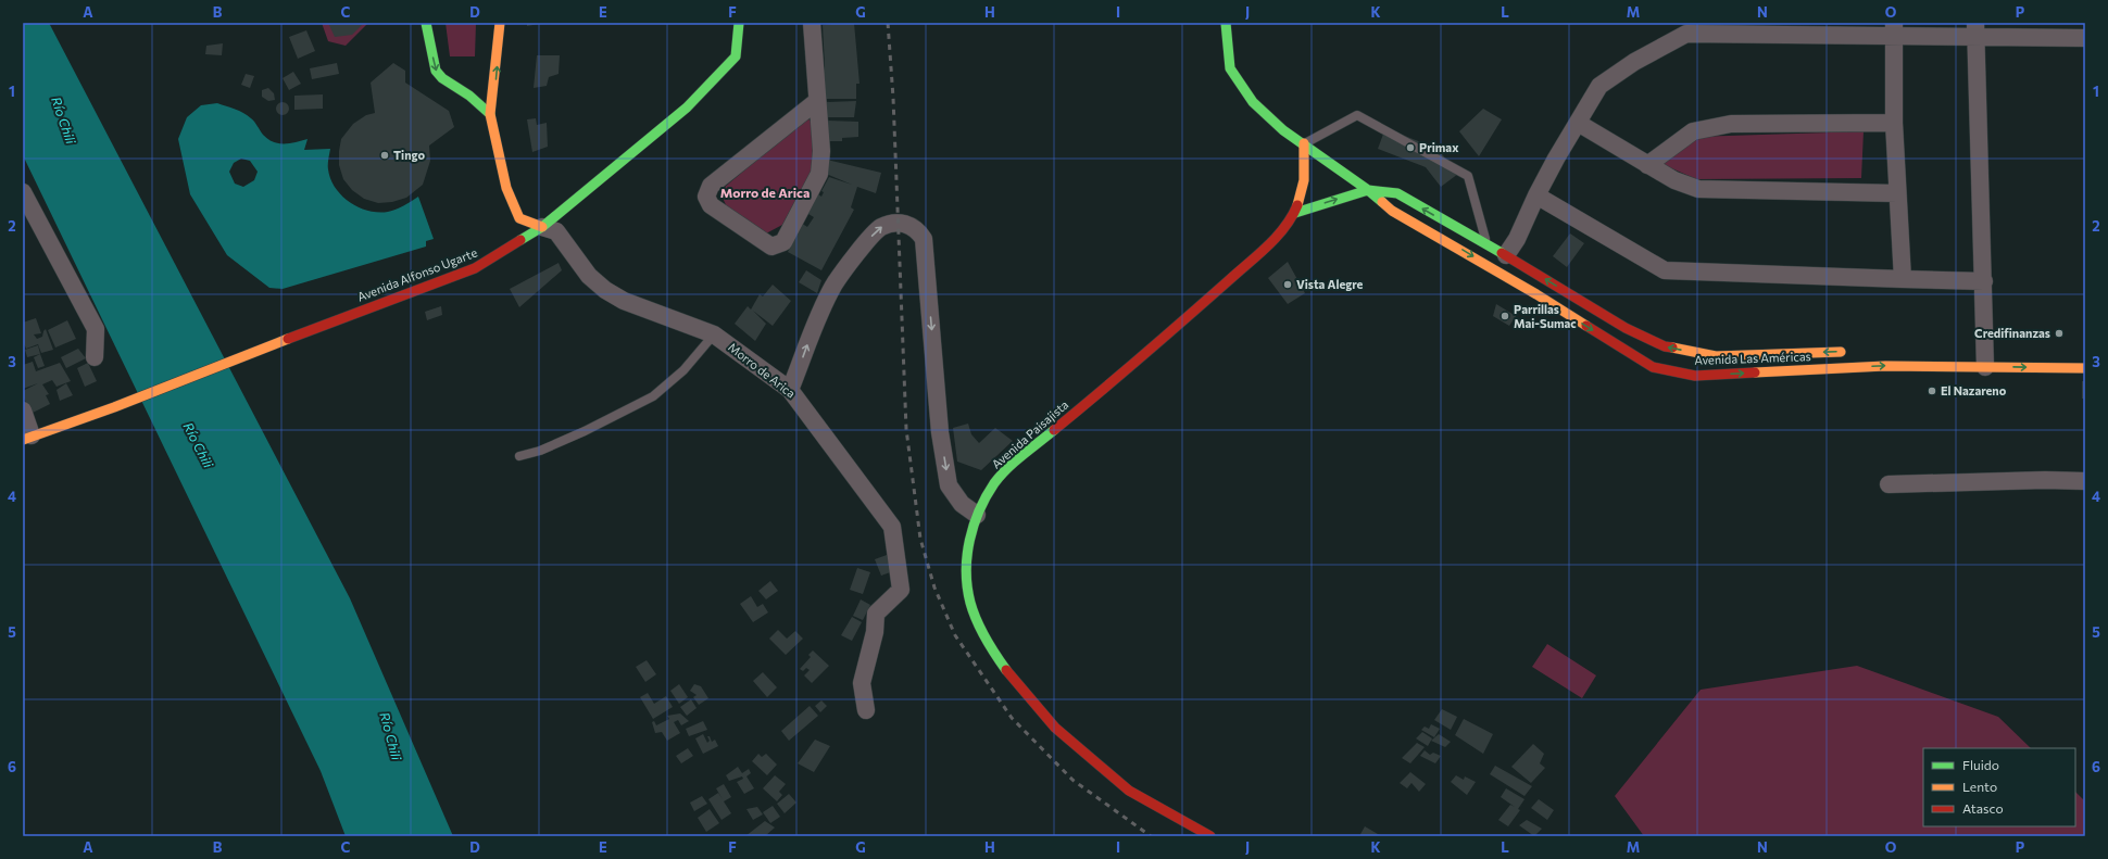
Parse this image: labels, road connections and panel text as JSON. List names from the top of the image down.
{
  "streets": {
    "main road": ["Avenida Alfonso Ugarte", "Avenida Las Américas", "Avenida Paisajista"],
    "street": ["Morro de Arica"]
  },
  "crossings": [
    ["Avenida Alfonso Ugarte", "Morro de Arica"],
    ["Avenida Las Américas", "Avenida Paisajista"]
  ],
  "districts": ["Morro de Arica"],
  "water": ["Río Chili"],
  "places": [
    "Primax",
    "Tingo",
    "Vista Alegre",
    "Parrillas Mai-Sumac",
    "Credifinanzas",
    "El Nazareno"
  ],
  "legend": ["Fluido", "Lento", "Atasco"],
  "grid": {
    "columns": [
      "A",
      "B",
      "C",
      "D",
      "E",
      "F",
      "G",
      "H",
      "I",
      "J",
      "K",
      "L",
      "M",
      "N",
      "O",
      "P"
    ],
    "rows": [
      "1",
      "2",
      "3",
      "4",
      "5",
      "6"
    ]
  }
}
